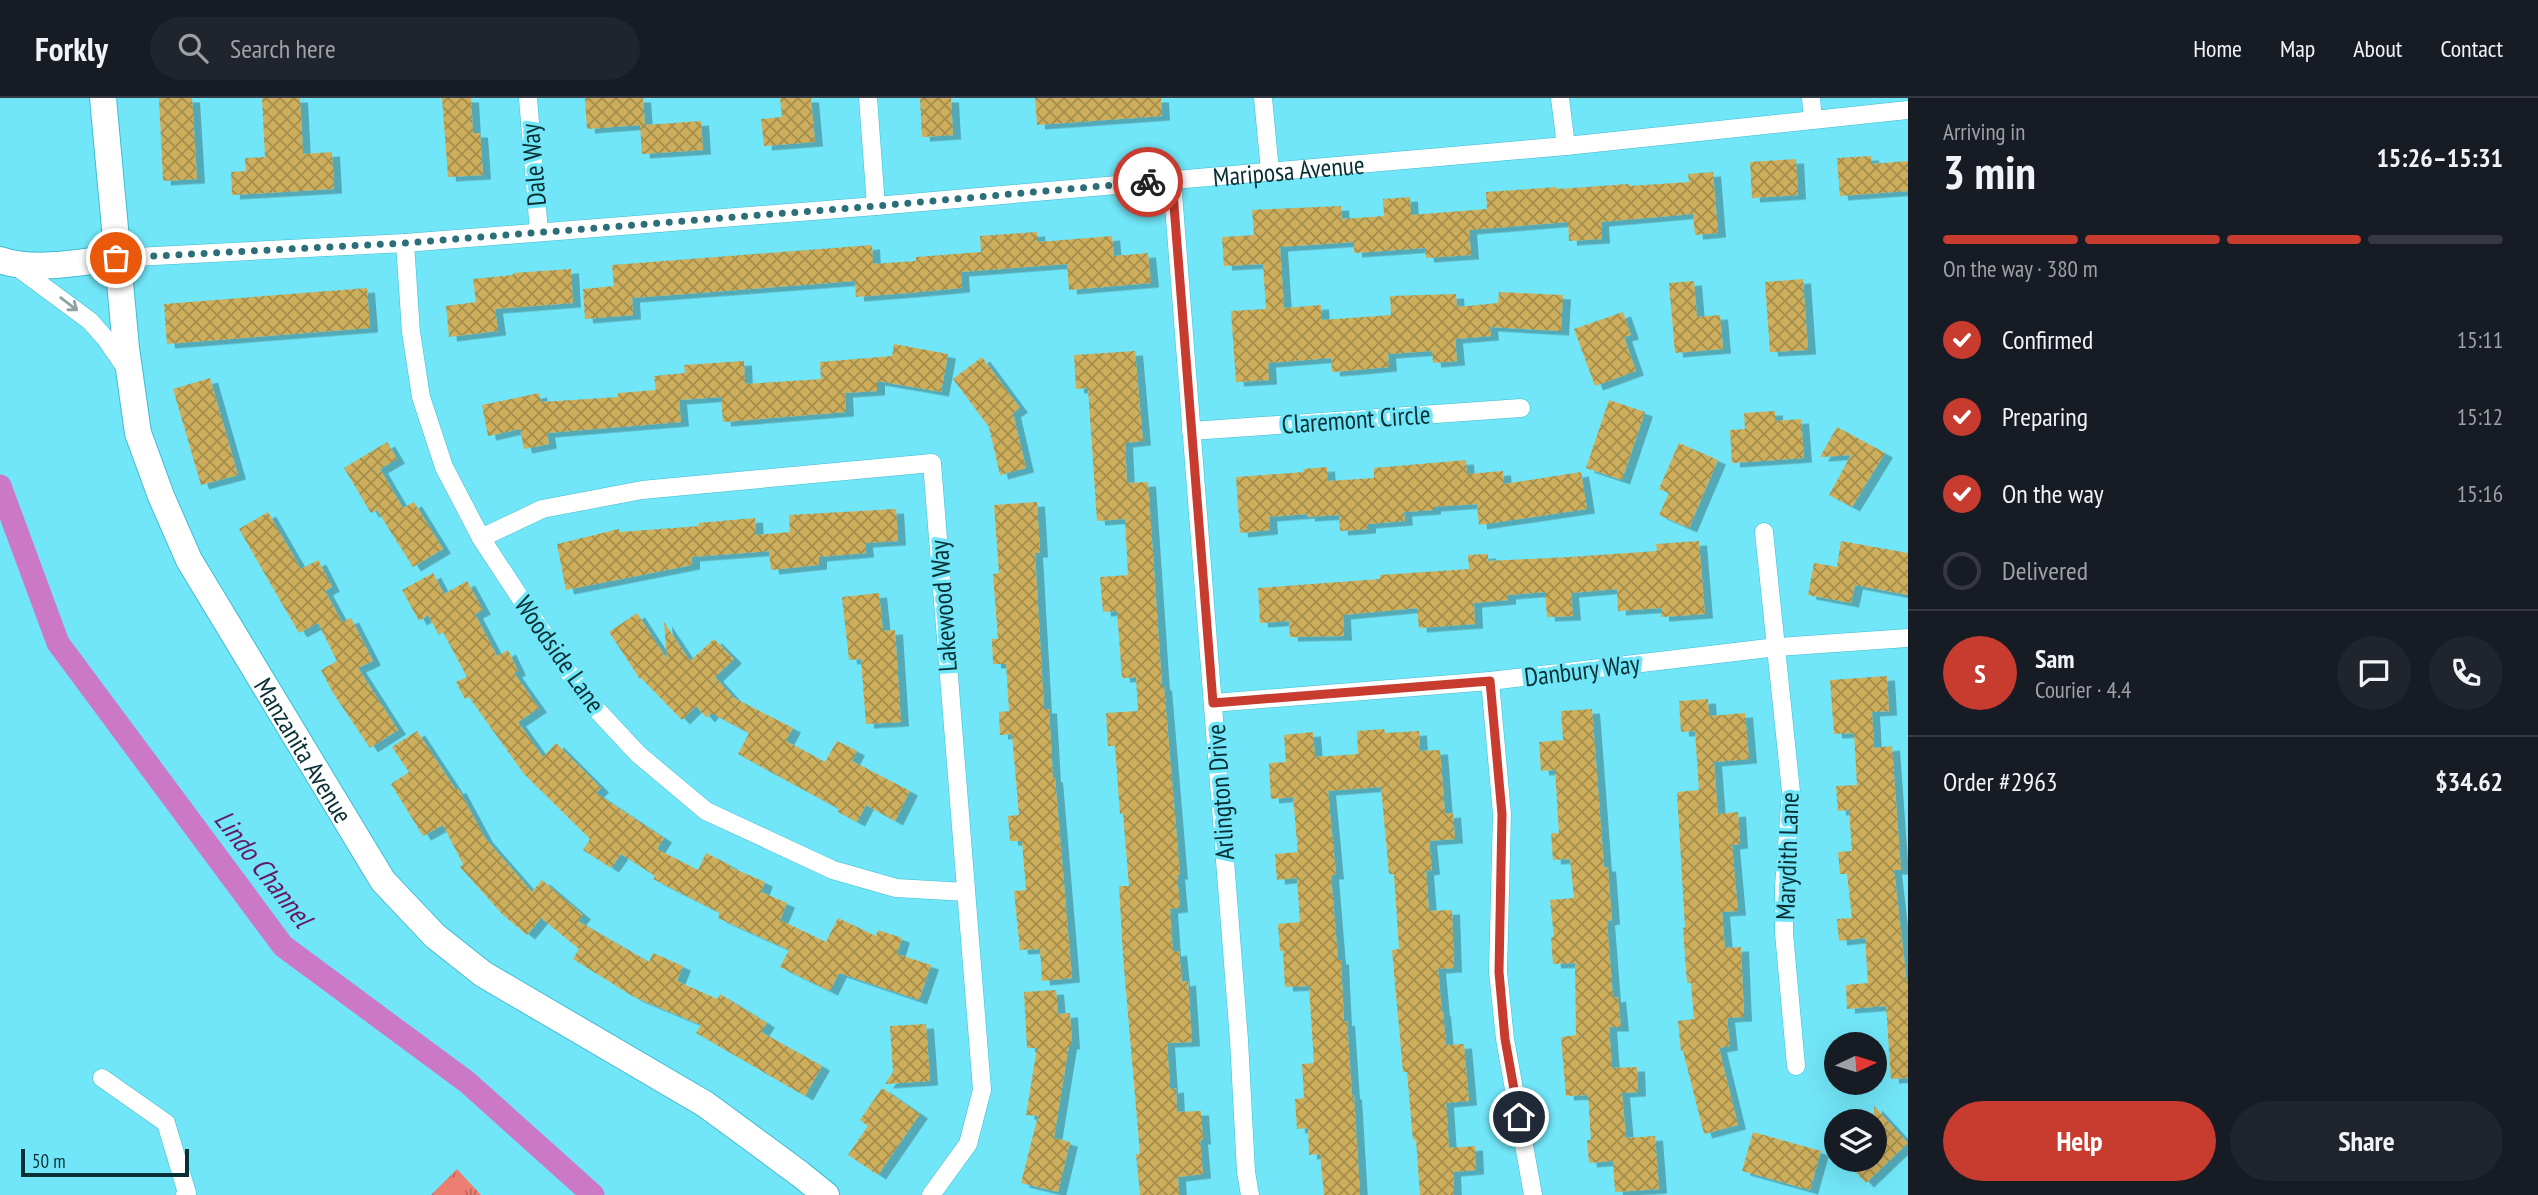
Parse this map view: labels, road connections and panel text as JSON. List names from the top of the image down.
{
  "streets": {
    "street": [
      "Dale Way",
      "Mariposa Avenue",
      "Claremont Circle",
      "Lakewood Way",
      "Woodside Lane",
      "Danbury Way",
      "Manzanita Avenue",
      "Arlington Drive",
      "Marydith Lane"
    ]
  },
  "crossings": [
    ["Dale Way", "Mariposa Avenue"],
    ["Mariposa Avenue", "Woodside Lane"],
    ["Mariposa Avenue", "Manzanita Avenue"],
    ["Mariposa Avenue", "Arlington Drive"],
    ["Claremont Circle", "Arlington Drive"],
    ["Lakewood Way", "Woodside Lane"],
    ["Danbury Way", "Arlington Drive"],
    ["Danbury Way", "Marydith Lane"]
  ],
  "water": ["Lindo Channel"],
  "scale_bar": "50 m",
  "north": "right",
  "page": {
    "header": "Forkly",
    "search": "Search here",
    "nav": [
      "Home",
      "Map",
      "About",
      "Contact"
    ],
    "heading": ["3 min", "Arriving in", "15:26–15:31"],
    "panel": [
      "Sam",
      "Courier · 4.4",
      "Order #2963",
      "$34.62"
    ],
    "bar": "On the way · 380 m",
    "list": [
      ["Confirmed", "15:11"],
      ["Preparing", "15:12"],
      ["On the way", "15:16"],
      "Delivered"
    ],
    "round": "S",
    "buttons": ["Help", "Share"],
    "scale": "50 m"
  }
}
